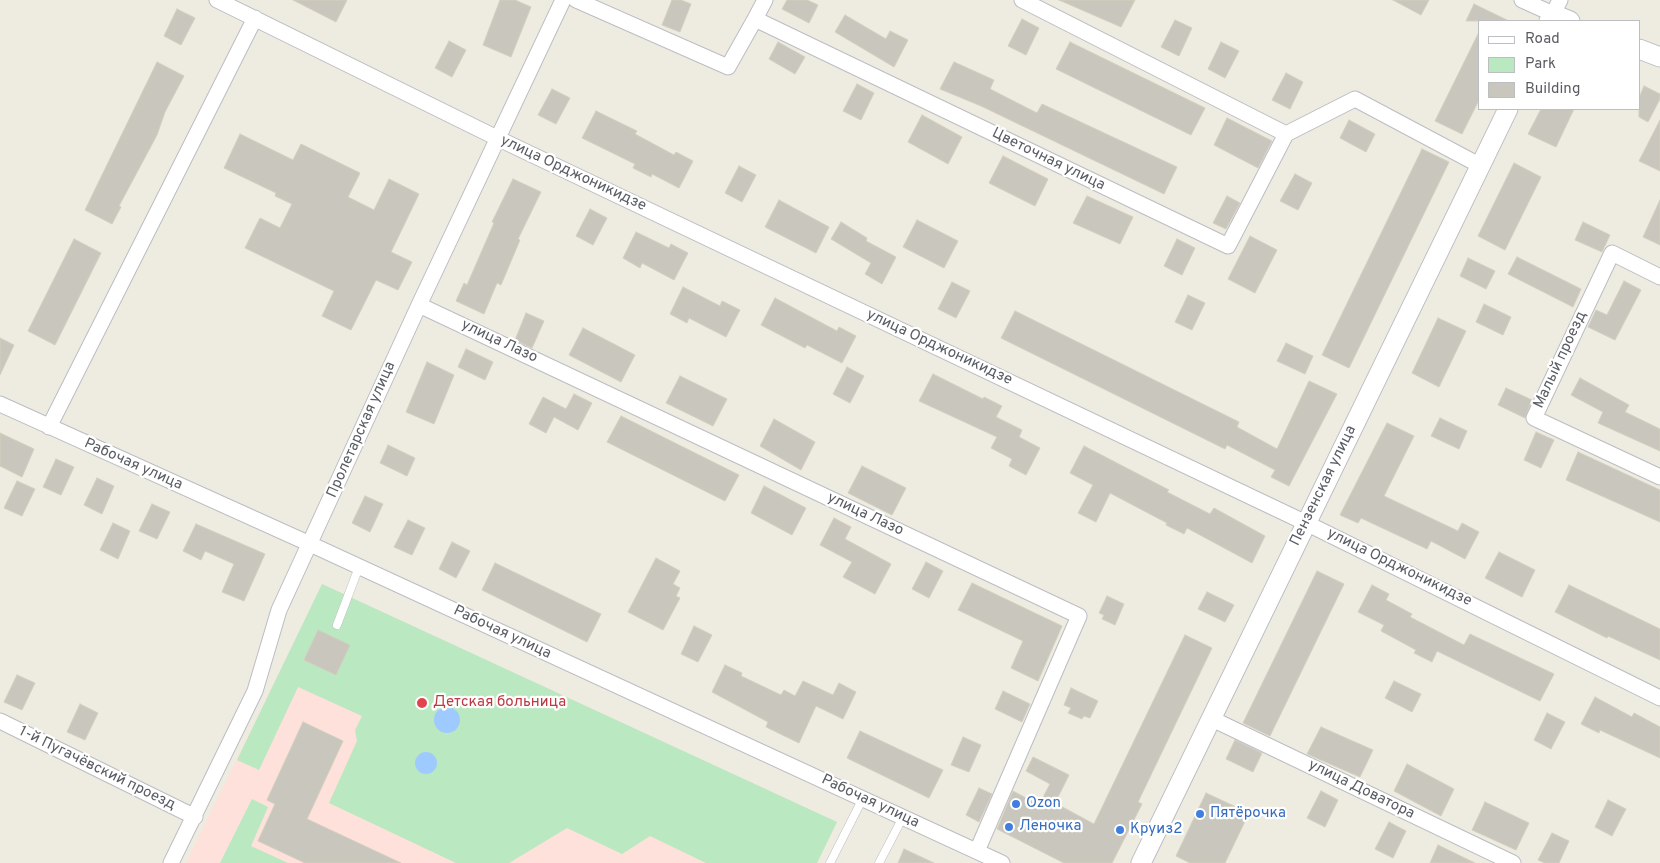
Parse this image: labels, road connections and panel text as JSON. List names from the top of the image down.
{
  "streets": {
    "street": [
      "Цветочная улица",
      "улица Орджоникидзе",
      "улица Лазо",
      "Малый проезд",
      "Пролетарская улица",
      "Рабочая улица",
      "Пензенская улица",
      "1-й Пугачёвский проезд",
      "улица Доватора"
    ]
  },
  "crossings": [
    ["улица Орджоникидзе", "Пролетарская улица"],
    ["улица Орджоникидзе", "Пензенская улица"],
    ["улица Лазо", "Пролетарская улица"],
    ["улица Лазо", "Рабочая улица"],
    ["Пролетарская улица", "Рабочая улица"],
    ["Пролетарская улица", "1-й Пугачёвский проезд"],
    ["Пензенская улица", "улица Доватора"]
  ],
  "places": [
    "Детская больница",
    "Ozon",
    "Пятёрочка",
    "Леночка",
    "Круиз2"
  ],
  "legend": ["Road", "Park", "Building"]
}
